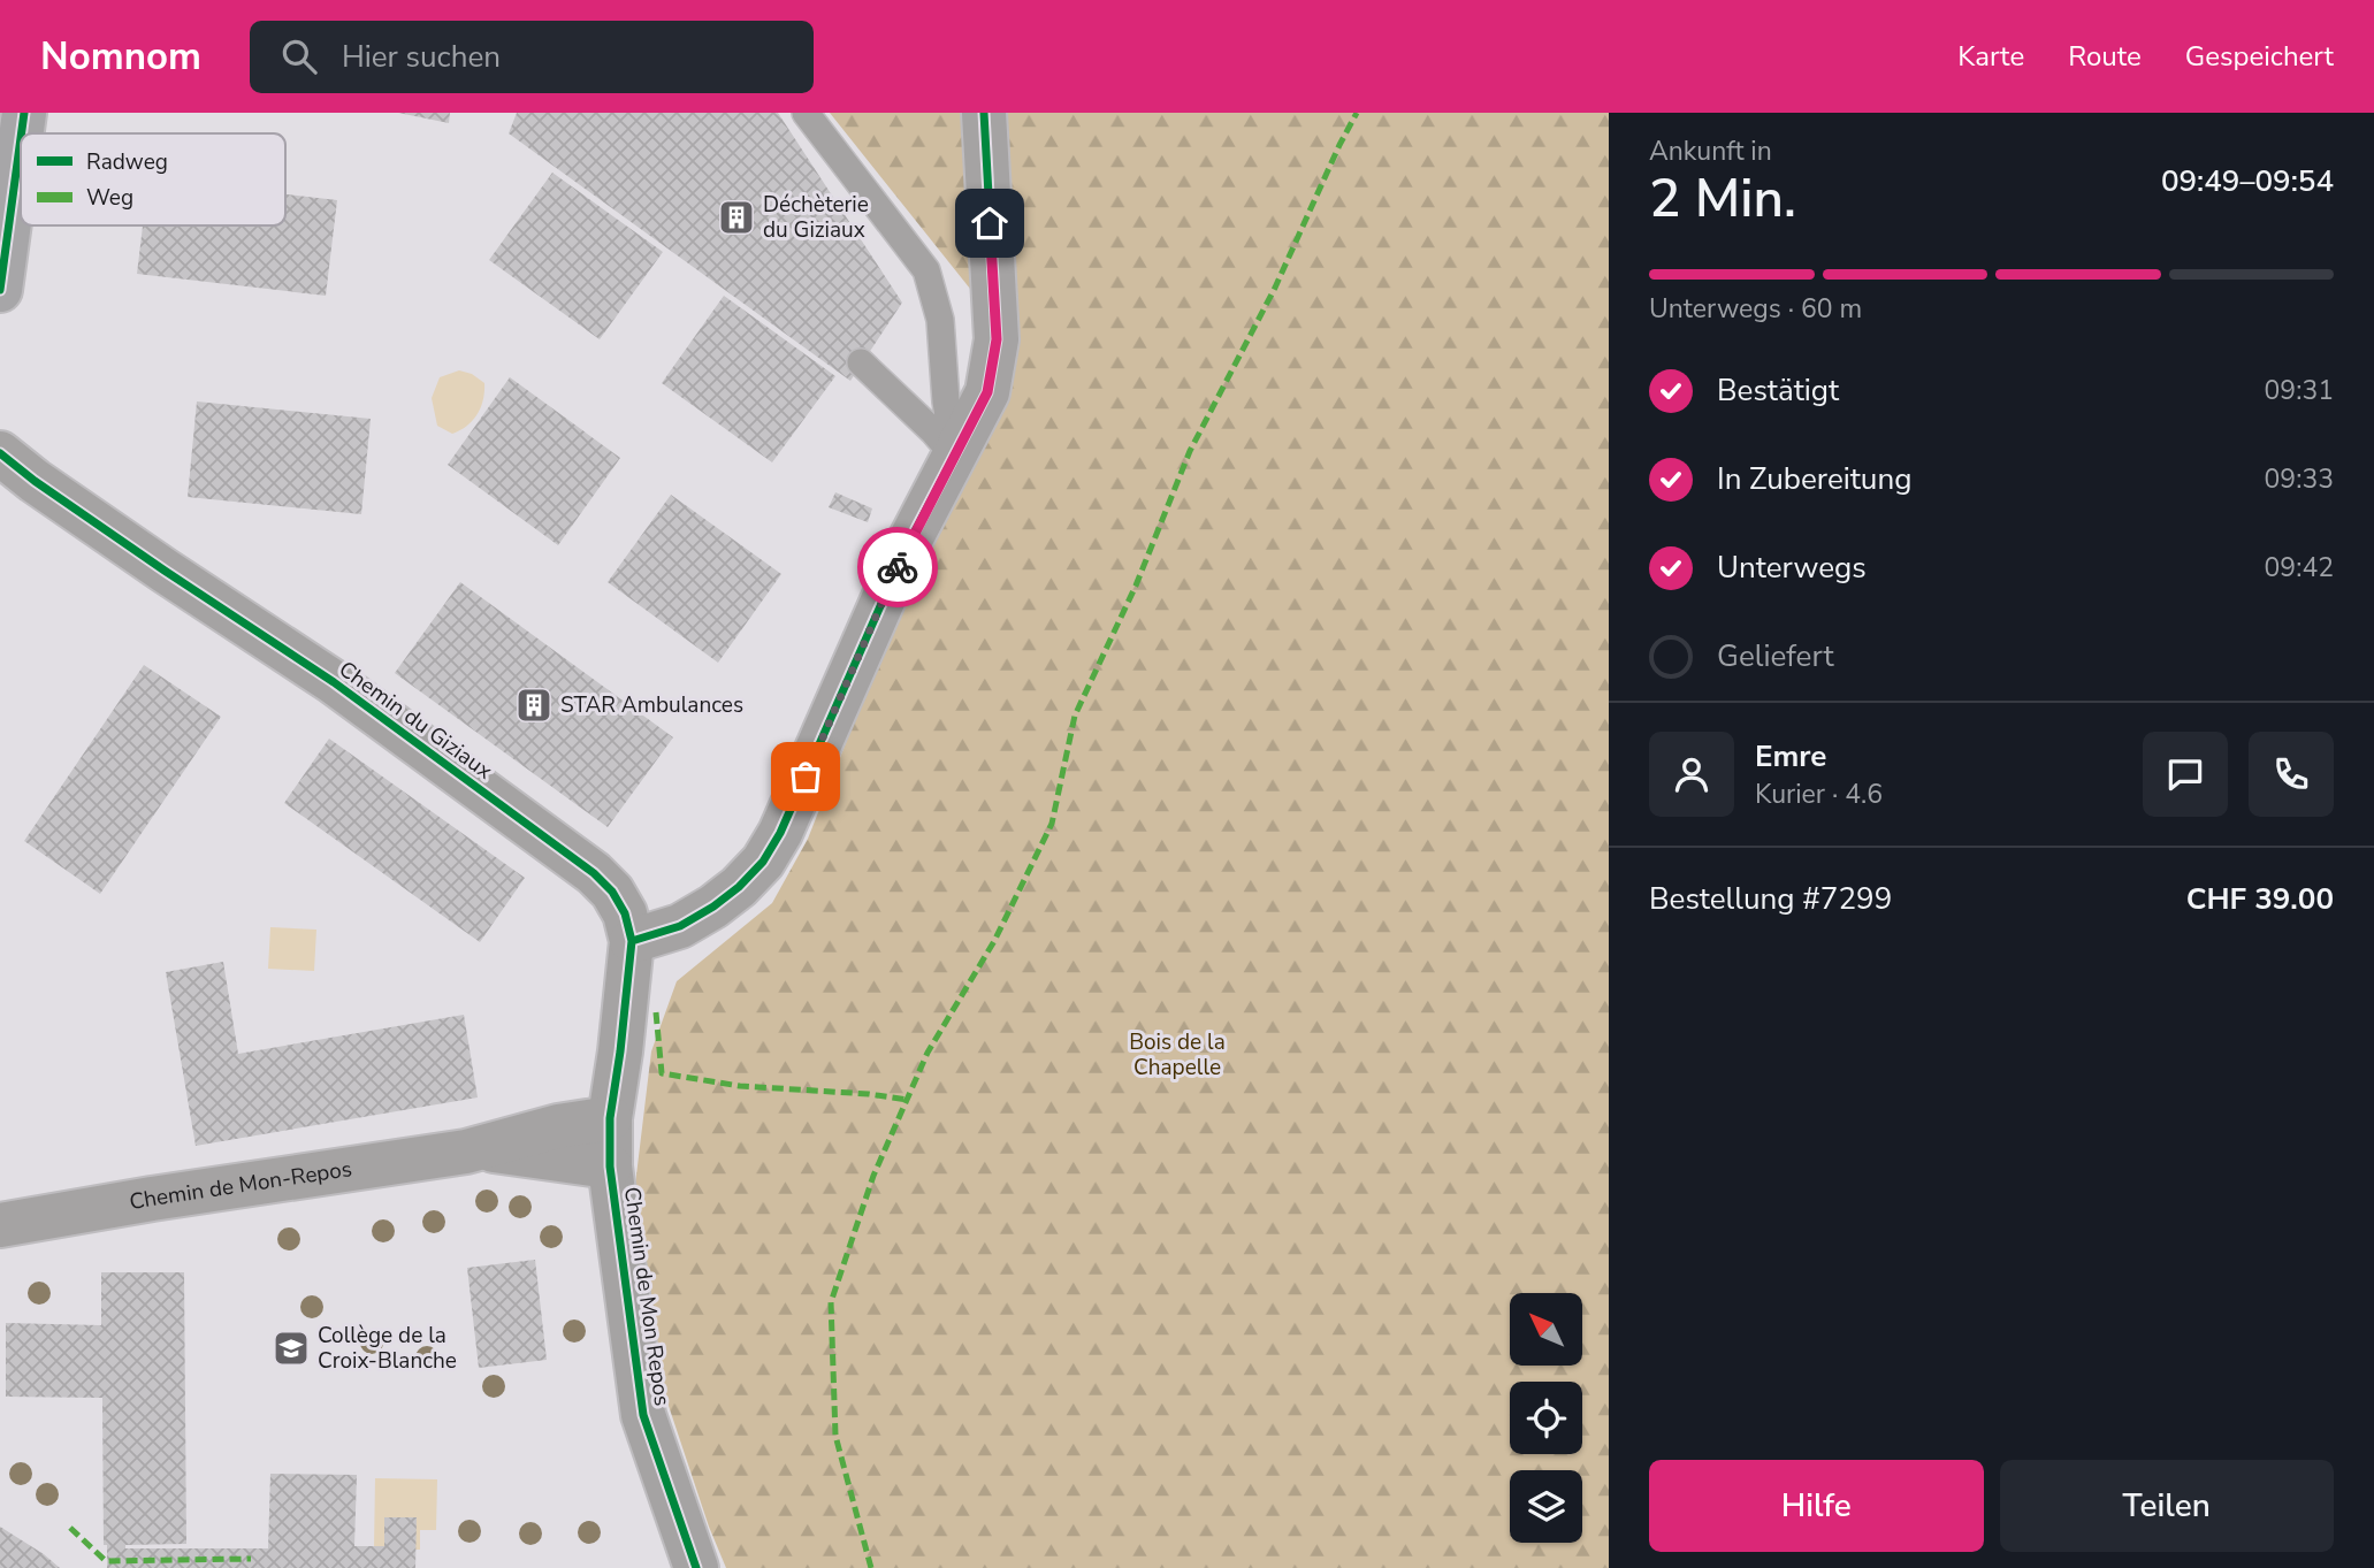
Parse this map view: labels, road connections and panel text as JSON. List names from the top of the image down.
{
  "streets": {
    "street": ["Chemin du Giziaux", "Chemin de Mon-Repos", "Chemin de Mon Repos"]
  },
  "crossings": [
    ["Chemin du Giziaux", "Chemin de Mon-Repos"],
    ["Chemin du Giziaux", "Chemin de Mon Repos"],
    ["Chemin de Mon-Repos", "Chemin de Mon Repos"]
  ],
  "parks": ["Bois de la Chapelle"],
  "places": {
    "building": ["Déchèterie du Giziaux", "STAR Ambulances"],
    "school or university": ["Collège de la Croix-Blanche"]
  },
  "legend": ["Radweg", "Weg"],
  "north": "top left",
  "page": {
    "header": "Nomnom",
    "search": "Hier suchen",
    "nav": ["Karte", "Route", "Gespeichert"],
    "heading": ["2 Min.", "Ankunft in", "09:49–09:54"],
    "panel": [
      "Emre",
      "Kurier · 4.6",
      "Bestellung #7299",
      "CHF 39.00"
    ],
    "bar": "Unterwegs · 60 m",
    "list": [
      ["Bestätigt", "09:31"],
      ["In Zubereitung", "09:33"],
      ["Unterwegs", "09:42"],
      "Geliefert"
    ],
    "buttons": ["Hilfe", "Teilen"]
  }
}
